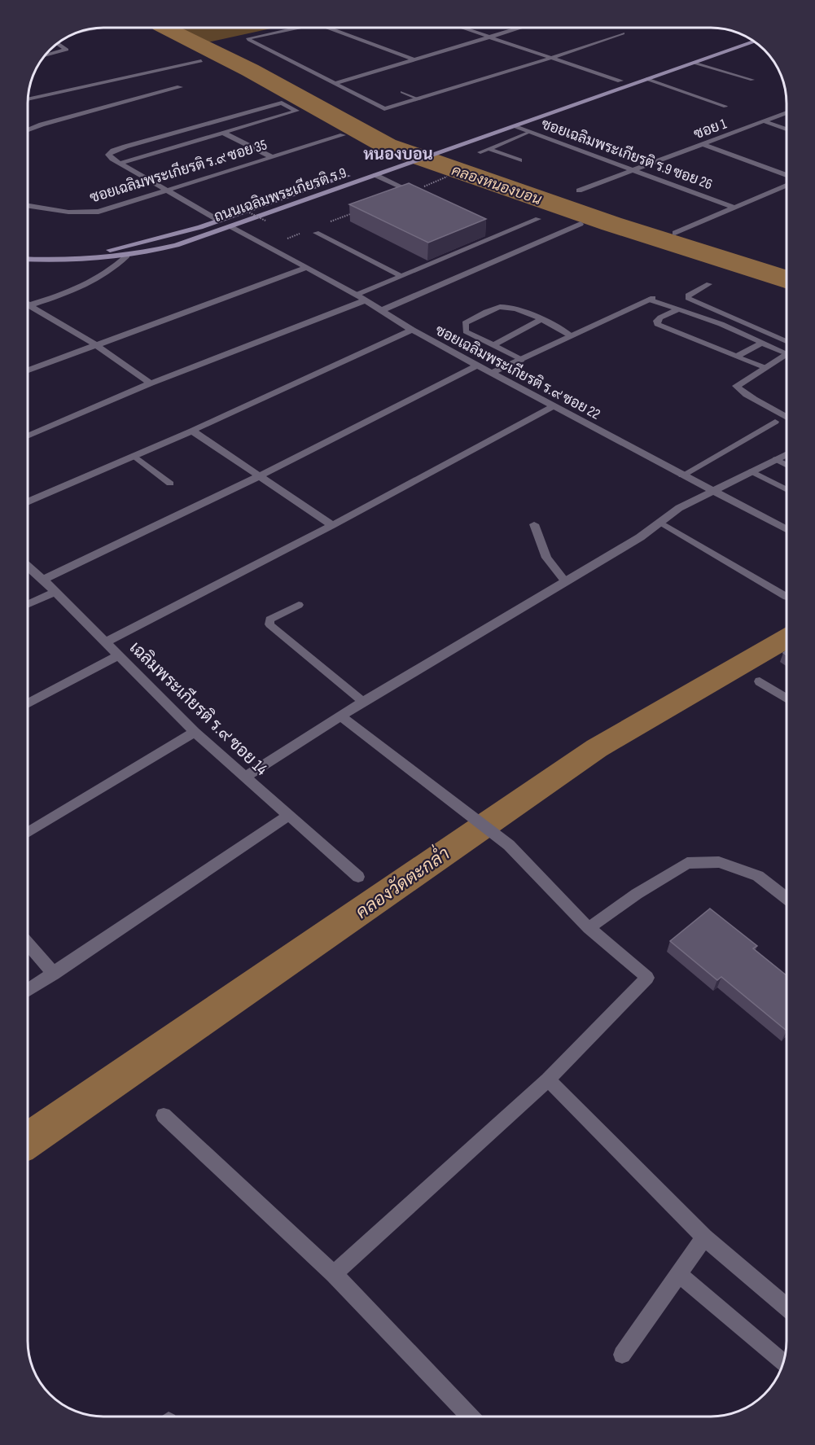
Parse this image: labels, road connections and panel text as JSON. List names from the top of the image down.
{
  "streets": {
    "main road": ["ถนนเฉลิมพระเกียรติ ร.9"],
    "street": [
      "ซอย 1",
      "ซอยเฉลิมพระเกียรติ ร.9 ซอย 26",
      "ซอยเฉลิมพระเกียรติ ร.๙ ซอย 35",
      "ซอยเฉลิมพระเกียรติ ร.๙ ซอย 22",
      "เฉลิมพระเกียรติ ร.๙ ซอย 14"
    ]
  },
  "crossings": [
    ["ซอย 1", "ซอยเฉลิมพระเกียรติ ร.9 ซอย 26"],
    ["ซอยเฉลิมพระเกียรติ ร.9 ซอย 26", "ถนนเฉลิมพระเกียรติ ร.9"],
    ["ถนนเฉลิมพระเกียรติ ร.9", "ซอยเฉลิมพระเกียรติ ร.๙ ซอย 22"]
  ],
  "districts": ["หนองบอน"],
  "water": ["คลองหนองบอน", "คลองวัดตะกล่ำ"]
}
